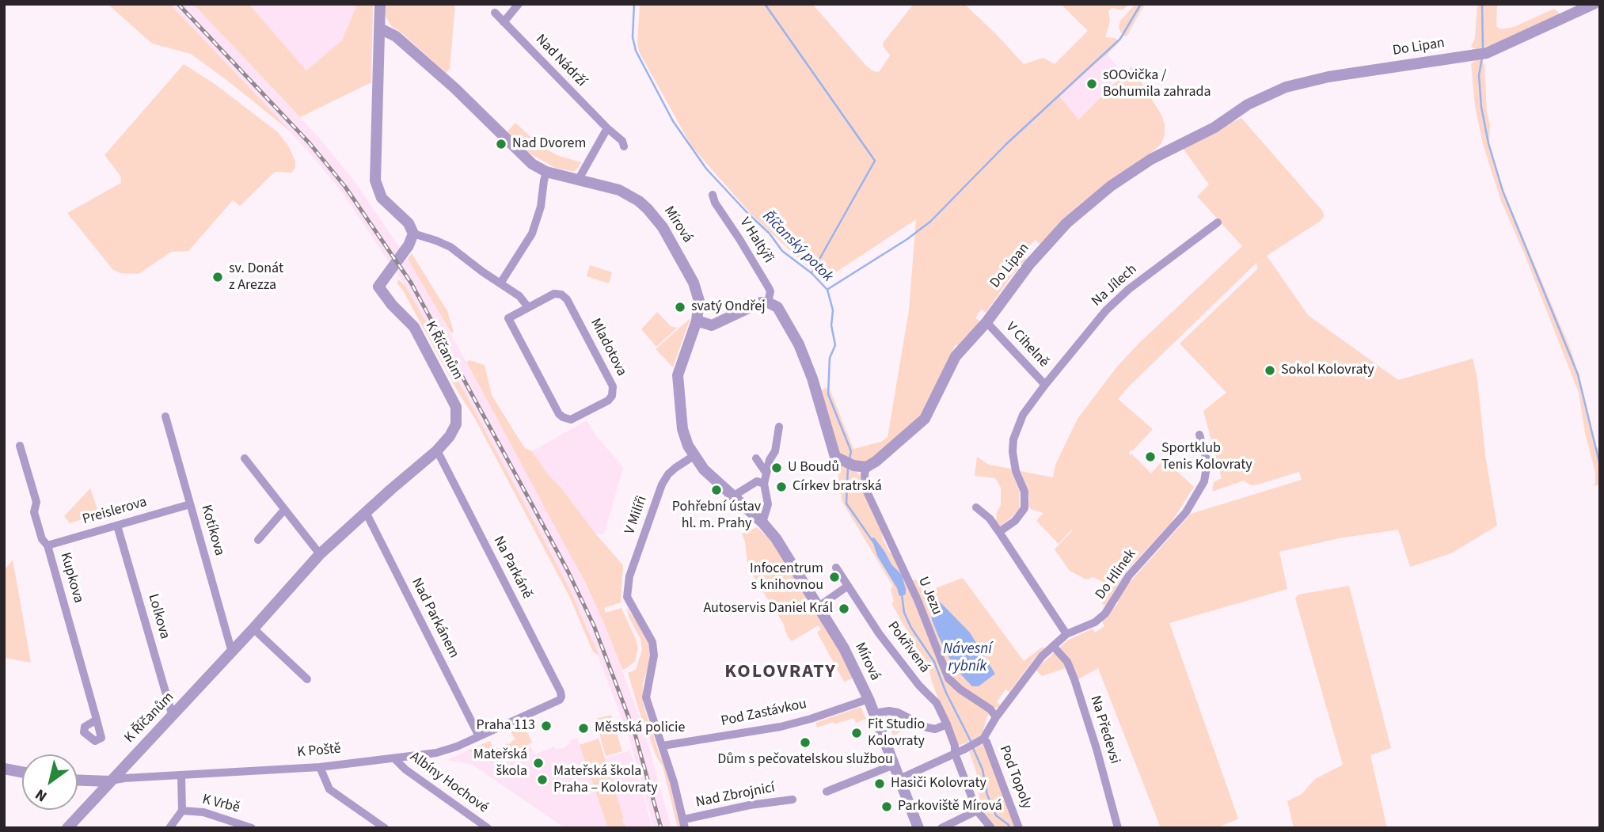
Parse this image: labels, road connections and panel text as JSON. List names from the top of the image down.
{
  "streets": {
    "street": [
      "Do Lipan",
      "Nad Nádrží",
      "Mírová",
      "V Haltýři",
      "Na Jílech",
      "V Cihelně",
      "Mladotova",
      "K Říčanům",
      "Preislerova",
      "V Milíři",
      "Kotíkova",
      "Na Parkáně",
      "Do Hlinek",
      "Kupkova",
      "U Jezu",
      "Lolkova",
      "Nad Parkánem",
      "Pokřivená",
      "Pod Zastávkou",
      "Na Předevsi",
      "K Poště",
      "Pod Topoly",
      "Albíny Hochové",
      "Nad Zbrojnicí",
      "K Vrbě"
    ]
  },
  "crossings": [
    ["Do Lipan", "V Cihelně"],
    ["Do Lipan", "U Jezu"],
    ["Mírová", "V Milíři"],
    ["Mírová", "Pod Zastávkou"],
    ["Na Jílech", "V Cihelně"],
    ["K Říčanům", "Kotíkova"],
    ["K Říčanům", "Na Parkáně"],
    ["K Říčanům", "Lolkova"],
    ["K Říčanům", "Nad Parkánem"],
    ["K Říčanům", "K Poště"],
    ["Preislerova", "Kotíkova"],
    ["Preislerova", "Kupkova"],
    ["Preislerova", "Lolkova"],
    ["V Milíři", "Pod Zastávkou"],
    ["Na Parkáně", "K Poště"],
    ["Do Hlinek", "U Jezu"],
    ["Do Hlinek", "Na Předevsi"],
    ["Do Hlinek", "Pod Topoly"],
    ["Nad Parkánem", "K Poště"],
    ["K Poště", "Albíny Hochové"]
  ],
  "districts": ["KOLOVRATY"],
  "water": ["Říčanský potok", "Návesní rybník"],
  "places": [
    "sOOvička / Bohumila zahrada",
    "Nad Dvorem",
    "sv. Donát z Arezza",
    "svatý Ondřej",
    "Sokol Kolovraty",
    "Sportklub Tenis Kolovraty",
    "U Boudů",
    "Církev bratrská",
    "Pohřební ústav hl. m. Prahy",
    "Infocentrum s knihovnou",
    "Autoservis Daniel Král",
    "Praha 113",
    "Městská policie",
    "Fit Studio Kolovraty",
    "Dům s pečovatelskou službou",
    "Mateřská škola",
    "Mateřská škola Praha – Kolovraty",
    "Hasiči Kolovraty",
    "Parkoviště Mírová"
  ],
  "north": "bottom left"
}
